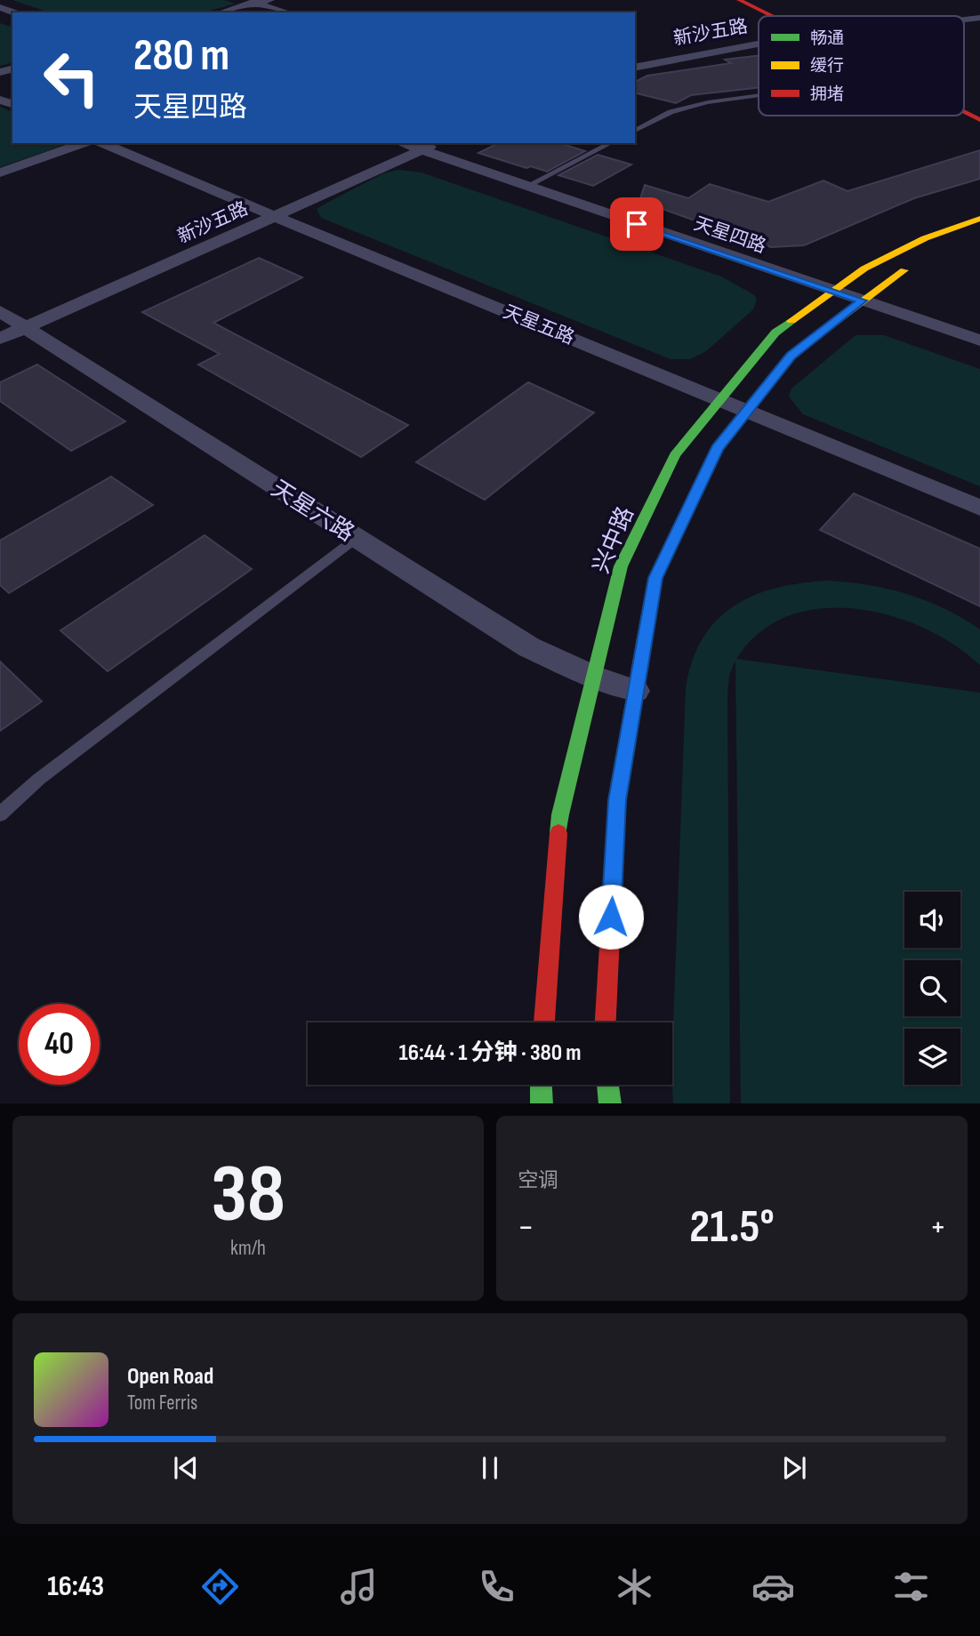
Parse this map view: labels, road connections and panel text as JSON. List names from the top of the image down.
{
  "streets": {
    "street": [
      "新沙五路",
      "天星四路",
      "天星五路",
      "天星六路",
      "兴中路"
    ]
  },
  "crossings": [
    ["新沙五路", "天星四路"],
    ["新沙五路", "天星五路"],
    ["新沙五路", "天星六路"],
    ["天星四路", "兴中路"],
    ["天星五路", "兴中路"],
    ["天星六路", "兴中路"]
  ],
  "legend": ["畅通", "缓行", "拥堵"],
  "page": {
    "turn": ["280 m", "天星四路"],
    "limit": "40",
    "trip": "16:44 · 1 分钟 · 380 m",
    "tile": [
      ["38", "km/h"],
      "空调"
    ],
    "heat": ["−", "21.5°", "+"],
    "song": ["Open Road", "Tom Ferris"],
    "tabs": "16:43"
  }
}
